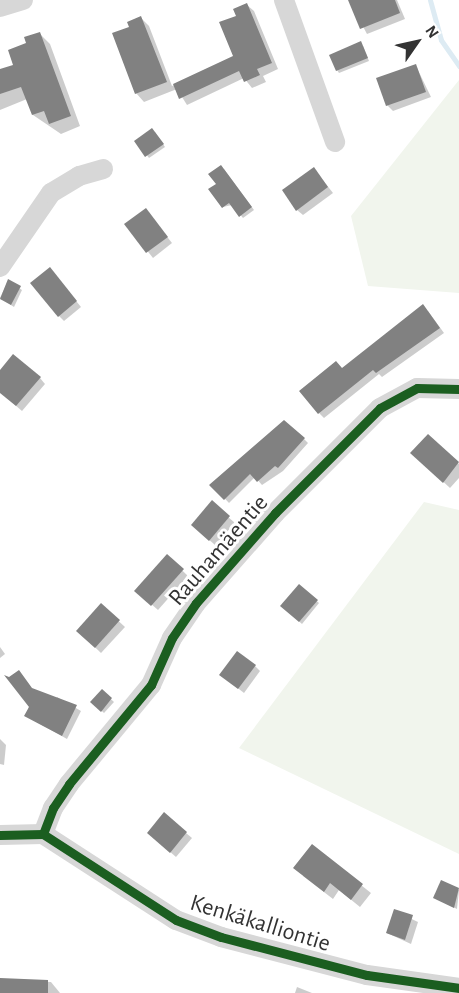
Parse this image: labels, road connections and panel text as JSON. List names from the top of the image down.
{
  "streets": {
    "street": ["Rauhamäentie", "Kenkäkalliontie"]
  },
  "crossings": [
    ["Rauhamäentie", "Kenkäkalliontie"]
  ],
  "north": "top right"
}
